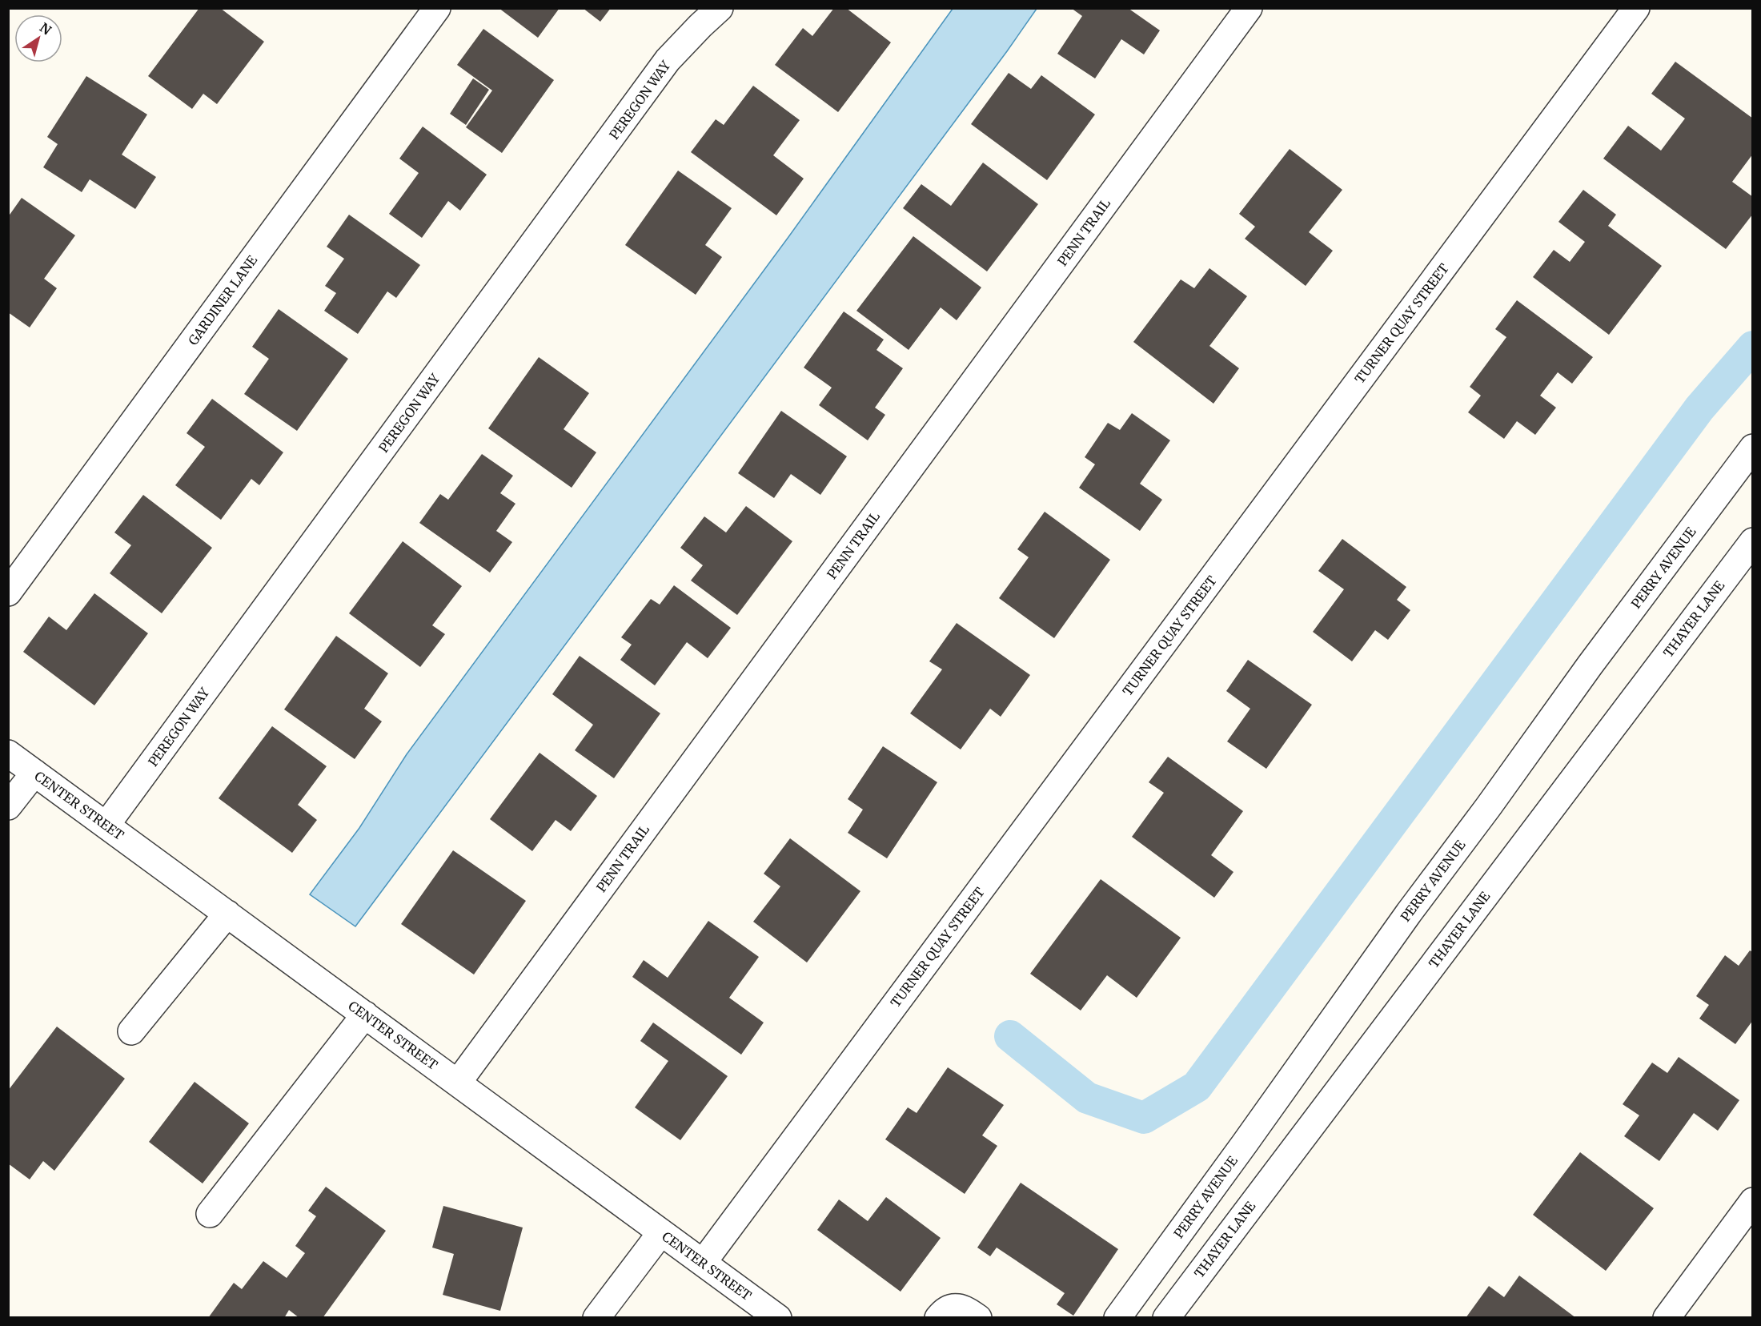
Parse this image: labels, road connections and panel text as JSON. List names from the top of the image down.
{
  "streets": {
    "street": [
      "PEREGON WAY",
      "PENN TRAIL",
      "GARDINER LANE",
      "TURNER QUAY STREET",
      "PERRY AVENUE",
      "THAYER LANE",
      "CENTER STREET"
    ]
  },
  "crossings": [
    ["PEREGON WAY", "CENTER STREET"],
    ["PENN TRAIL", "CENTER STREET"],
    ["TURNER QUAY STREET", "CENTER STREET"]
  ],
  "north": "top right"
}
